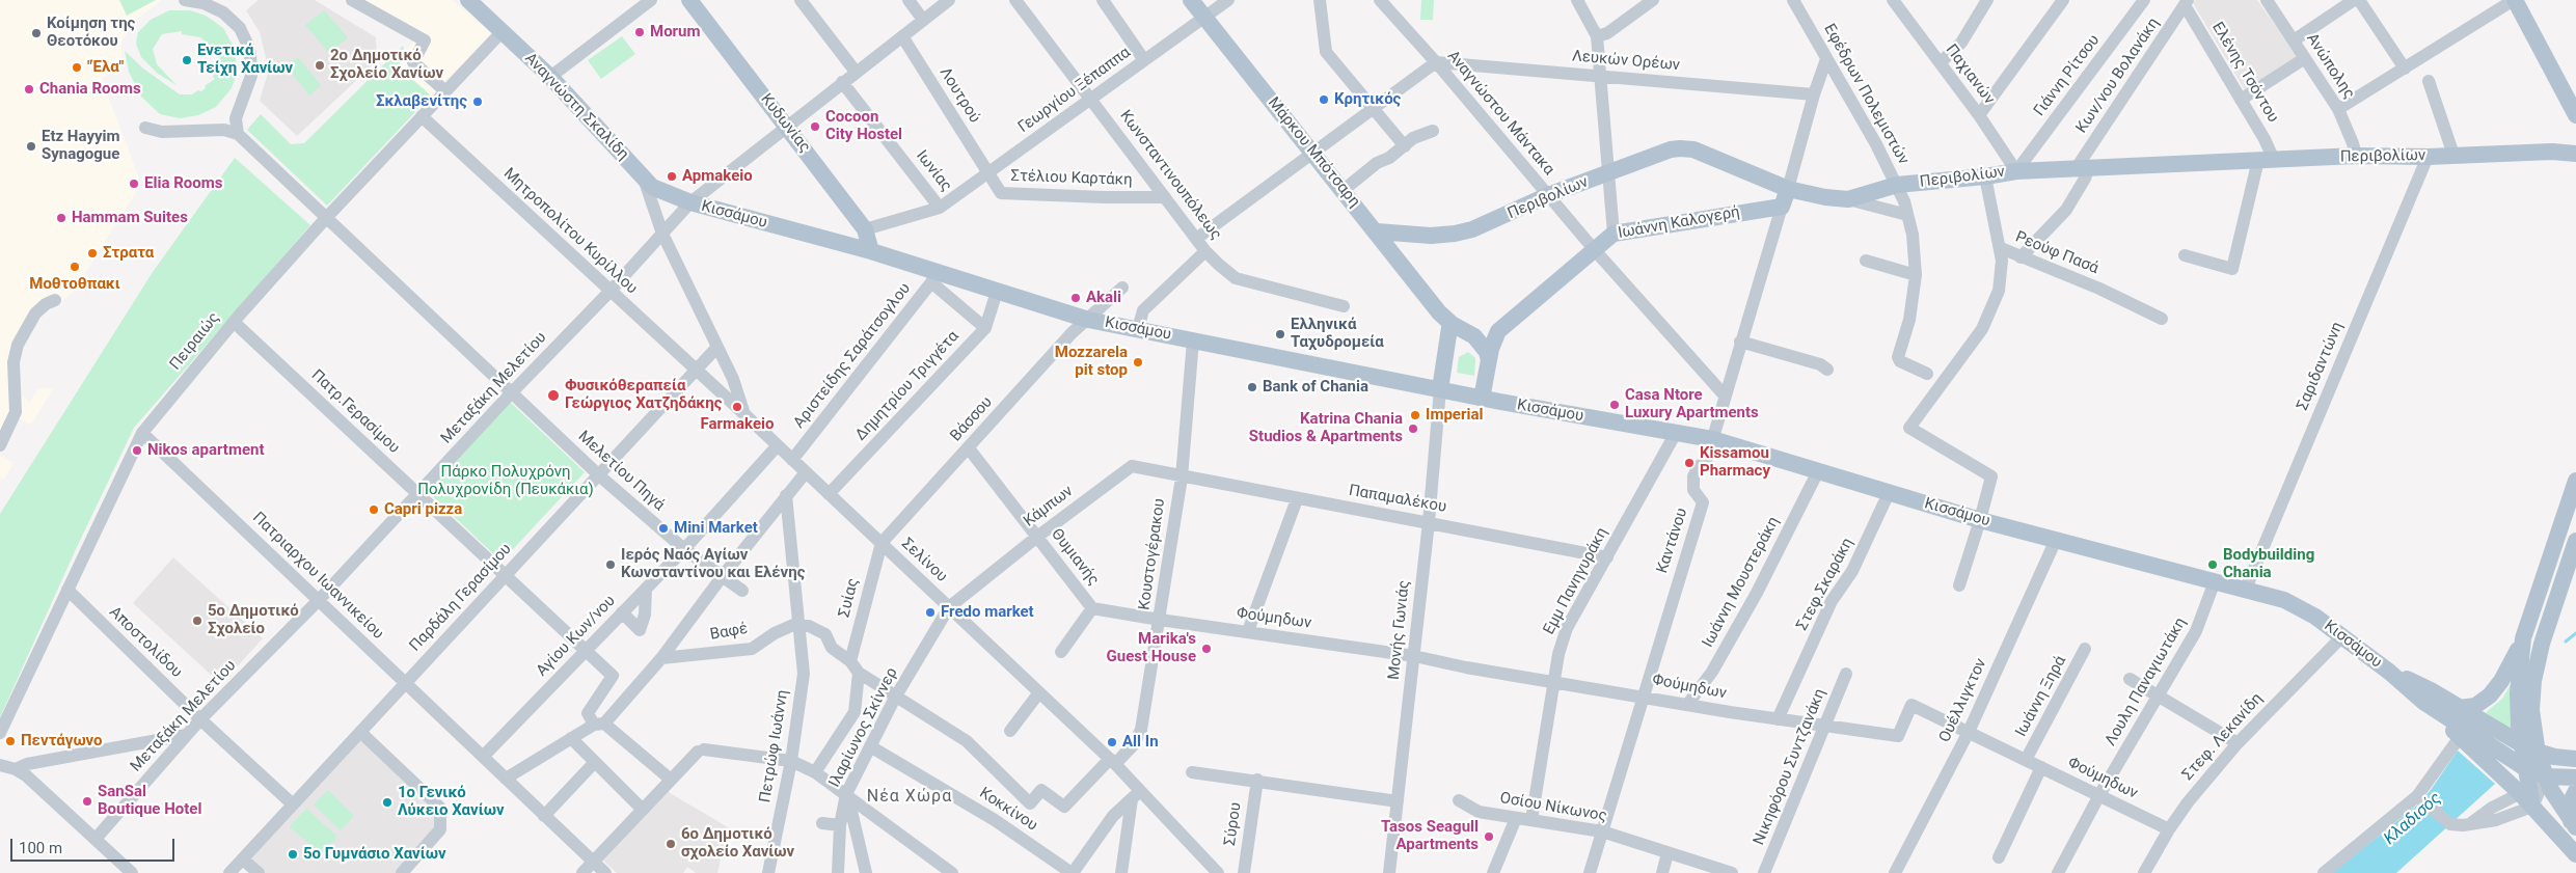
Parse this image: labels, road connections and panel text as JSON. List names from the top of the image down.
{
  "streets": {
    "main road": [
      "Αναγνώστη Σκαλίδη",
      "Κυδωνίας",
      "Μάρκου Μπότσαρη",
      "Περιβολίων",
      "Κισσάμου",
      "Ιωάννη Καλογερή"
    ],
    "street": [
      "Λευκών Ορέων",
      "Ανώπολης",
      "Ελένης Τσόντου",
      "Παχιανών",
      "Γιάννη Ρίτσου",
      "Κων/νου Βολανάκη",
      "Γεωργίου Ξέπαππα",
      "Εφέδρων Πολεμιστών",
      "Λουτρού",
      "Αναγνώστου Μάντακα",
      "Ιωνίας",
      "Κωνσταντινουπόλεως",
      "Στέλιου Καρτάκη",
      "Μητροπολίτου Κυρίλλου",
      "Ρεούφ Πασά",
      "Πειραιώς",
      "Αριστείδης Σαράτσογλου",
      "Σαριδαντώνη",
      "Δημητρίου Τριγγέτα",
      "Μεταξάκη Μελετίου",
      "Πατρ.Γερασίμου",
      "Βάσσου",
      "Μελετίου Πηγά",
      "Παπαμαλέκου",
      "Κάμπων",
      "Καντάνου",
      "Κουστογέρακου",
      "Θυμιανής",
      "Σελίνου",
      "Πατριαρχου Ιωαννικείου",
      "Εμμ Πανηγυράκη",
      "Ιωάννη Μουστεράκη",
      "Στεφ.Σκαράκη",
      "Παρδάλη Γερασίμου",
      "Συίας",
      "Φούμηδων",
      "Μονής Γωνιάς",
      "Βαφέ",
      "Αγίου Κων/νου",
      "Αποστολίδου",
      "Λουλη Παναγιωτάκη",
      "Ιωάννη Ξηρά",
      "Ουέλλιγκτον",
      "Ιλαρίωνος Σκίννερ",
      "Στεφ. Λεκανίδη",
      "Πετρώφ Ιωάννη",
      "Νικηφόρου Συντζανάκη",
      "Οσίου Νίκωνος",
      "Κοκκίνου",
      "Σύρου"
    ]
  },
  "crossings": [
    ["Λευκών Ορέων", "Αναγνώστου Μάντακα"],
    ["Ανώπολης", "Περιβολίων"],
    ["Ελένης Τσόντου", "Κων/νου Βολανάκη"],
    ["Ελένης Τσόντου", "Περιβολίων"],
    ["Παχιανών", "Γιάννη Ρίτσου"],
    ["Παχιανών", "Περιβολίων"],
    ["Γιάννη Ρίτσου", "Περιβολίων"],
    ["Κων/νου Βολανάκη", "Περιβολίων"],
    ["Κων/νου Βολανάκη", "Ρεούφ Πασά"],
    ["Γεωργίου Ξέπαππα", "Λουτρού"],
    ["Γεωργίου Ξέπαππα", "Μάρκου Μπότσαρη"],
    ["Γεωργίου Ξέπαππα", "Ιωνίας"],
    ["Γεωργίου Ξέπαππα", "Κωνσταντινουπόλεως"],
    ["Γεωργίου Ξέπαππα", "Στέλιου Καρτάκη"],
    ["Εφέδρων Πολεμιστών", "Περιβολίων"],
    ["Λουτρού", "Στέλιου Καρτάκη"],
    ["Λουτρού", "Μεταξάκη Μελετίου"],
    ["Αναγνώστη Σκαλίδη", "Κισσάμου"],
    ["Αναγνώστη Σκαλίδη", "Πειραιώς"],
    ["Αναγνώστη Σκαλίδη", "Μεταξάκη Μελετίου"],
    ["Αναγνώστου Μάντακα", "Περιβολίων"],
    ["Αναγνώστου Μάντακα", "Ιωάννη Καλογερή"],
    ["Αναγνώστου Μάντακα", "Καντάνου"],
    ["Κυδωνίας", "Κισσάμου"],
    ["Κυδωνίας", "Μεταξάκη Μελετίου"],
    ["Μάρκου Μπότσαρη", "Περιβολίων"],
    ["Περιβολίων", "Σαριδαντώνη"],
    ["Ιωνίας", "Μεταξάκη Μελετίου"],
    ["Κωνσταντινουπόλεως", "Στέλιου Καρτάκη"],
    ["Κισσάμου", "Ιωάννη Καλογερή"],
    ["Κισσάμου", "Αριστείδης Σαράτσογλου"],
    ["Κισσάμου", "Σαριδαντώνη"],
    ["Κισσάμου", "Δημητρίου Τριγγέτα"],
    ["Κισσάμου", "Μεταξάκη Μελετίου"],
    ["Κισσάμου", "Βάσσου"],
    ["Κισσάμου", "Καντάνου"],
    ["Κισσάμου", "Κουστογέρακου"],
    ["Κισσάμου", "Εμμ Πανηγυράκη"],
    ["Κισσάμου", "Ιωάννη Μουστεράκη"],
    ["Κισσάμου", "Στεφ.Σκαράκη"],
    ["Κισσάμου", "Μονής Γωνιάς"],
    ["Κισσάμου", "Λουλη Παναγιωτάκη"],
    ["Κισσάμου", "Ουέλλιγκτον"],
    ["Κισσάμου", "Στεφ. Λεκανίδη"],
    ["Ιωάννη Καλογερή", "Καντάνου"],
    ["Μητροπολίτου Κυρίλλου", "Πειραιώς"],
    ["Μητροπολίτου Κυρίλλου", "Μεταξάκη Μελετίου"],
    ["Μητροπολίτου Κυρίλλου", "Σελίνου"],
    ["Μητροπολίτου Κυρίλλου", "Παρδάλη Γερασίμου"],
    ["Πειραιώς", "Πατρ.Γερασίμου"],
    ["Πειραιώς", "Μελετίου Πηγά"],
    ["Πειραιώς", "Πατριαρχου Ιωαννικείου"],
    ["Πειραιώς", "Αποστολίδου"],
    ["Αριστείδης Σαράτσογλου", "Σελίνου"],
    ["Δημητρίου Τριγγέτα", "Σελίνου"],
    ["Μεταξάκη Μελετίου", "Πατρ.Γερασίμου"],
    ["Μεταξάκη Μελετίου", "Μελετίου Πηγά"],
    ["Μεταξάκη Μελετίου", "Πατριαρχου Ιωαννικείου"],
    ["Μεταξάκη Μελετίου", "Αποστολίδου"],
    ["Πατρ.Γερασίμου", "Παρδάλη Γερασίμου"],
    ["Πατρ.Γερασίμου", "Αγίου Κων/νου"],
    ["Βάσσου", "Θυμιανής"],
    ["Βάσσου", "Σελίνου"],
    ["Βάσσου", "Συίας"],
    ["Μελετίου Πηγά", "Παρδάλη Γερασίμου"],
    ["Μελετίου Πηγά", "Αγίου Κων/νου"],
    ["Παπαμαλέκου", "Κάμπων"],
    ["Παπαμαλέκου", "Κουστογέρακου"],
    ["Παπαμαλέκου", "Εμμ Πανηγυράκη"],
    ["Παπαμαλέκου", "Μονής Γωνιάς"],
    ["Κάμπων", "Κουστογέρακου"],
    ["Κάμπων", "Θυμιανής"],
    ["Κάμπων", "Σελίνου"],
    ["Κάμπων", "Ιλαρίωνος Σκίννερ"],
    ["Καντάνου", "Φούμηδων"],
    ["Καντάνου", "Οσίου Νίκωνος"],
    ["Κουστογέρακου", "Θυμιανής"],
    ["Κουστογέρακου", "Σελίνου"],
    ["Κουστογέρακου", "Φούμηδων"],
    ["Κουστογέρακου", "Ιλαρίωνος Σκίννερ"],
    ["Θυμιανής", "Φούμηδων"],
    ["Σελίνου", "Συίας"],
    ["Σελίνου", "Αγίου Κων/νου"],
    ["Σελίνου", "Ιλαρίωνος Σκίννερ"],
    ["Πατριαρχου Ιωαννικείου", "Παρδάλη Γερασίμου"],
    ["Πατριαρχου Ιωαννικείου", "Αγίου Κων/νου"],
    ["Εμμ Πανηγυράκη", "Φούμηδων"],
    ["Εμμ Πανηγυράκη", "Οσίου Νίκωνος"],
    ["Ιωάννη Μουστεράκη", "Φούμηδων"],
    ["Στεφ.Σκαράκη", "Φούμηδων"],
    ["Παρδάλη Γερασίμου", "Αποστολίδου"],
    ["Φούμηδων", "Μονής Γωνιάς"],
    ["Φούμηδων", "Λουλη Παναγιωτάκη"],
    ["Φούμηδων", "Ιωάννη Ξηρά"],
    ["Φούμηδων", "Ουέλλιγκτον"],
    ["Φούμηδων", "Στεφ. Λεκανίδη"],
    ["Φούμηδων", "Νικηφόρου Συντζανάκη"],
    ["Βαφέ", "Πετρώφ Ιωάννη"],
    ["Ιλαρίωνος Σκίννερ", "Κοκκίνου"]
  ],
  "districts": ["Νέα Χώρα"],
  "water": ["Κλαδισός"],
  "parks": ["Πάρκο Πολυχρόνη Πολυχρονίδη (Πευκάκια)"],
  "places": [
    "Morum",
    "Κοίμηση της Θεοτόκου",
    "Ενετικά Τείχη Χανίων",
    "2ο Δημοτικό Σχολείο Χανίων",
    "\"Έλα\"",
    "Chania Rooms",
    "Κρητικός",
    "Σκλαβενίτης",
    "Cocoon City Hostel",
    "Etz Hayyim Synagogue",
    "Apmakeio",
    "Elia Rooms",
    "Hammam Suites",
    "Στρατα",
    "Μοθτοθπακι",
    "Akali",
    "Ελληνικά Ταχυδρομεία",
    "Mozzarela pit stop",
    "Bank of Chania",
    "Φυσικόθεραπεία Γεώργιος Χατζηδάκης",
    "Casa Ntore Luxury Apartments",
    "Farmakeio",
    "Imperial",
    "Katrina Chania Studios & Apartments",
    "Nikos apartment",
    "Kissamou Pharmacy",
    "Capri pizza",
    "Mini Market",
    "Ιερός Ναός Αγίων Κωνσταντίνου και Ελένης",
    "Bodybuilding Chania",
    "Fredo market",
    "5ο Δημοτικό Σχολείο",
    "Marika's Guest House",
    "Πεντάγωνο",
    "All In",
    "SanSal Boutique Hotel",
    "1ο Γενικό Λύκειο Χανίων",
    "Tasos Seagull Apartments",
    "6ο Δημοτικό σχολείο Χανίων",
    "5ο Γυμνάσιο Χανίων"
  ],
  "scale_bar": "100 m"
}
